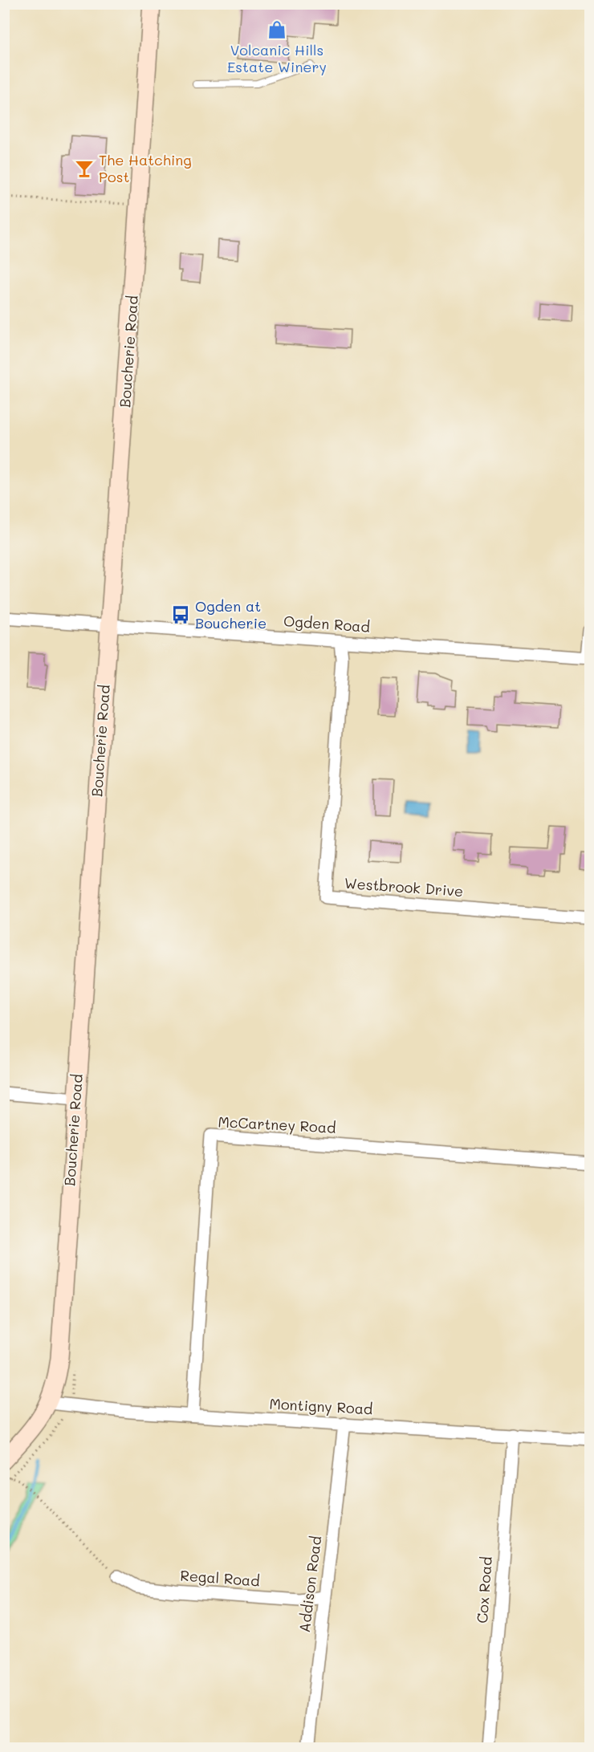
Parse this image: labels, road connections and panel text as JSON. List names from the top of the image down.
{
  "streets": {
    "main road": ["Boucherie Road"],
    "street": [
      "Ogden Road",
      "Westbrook Drive",
      "McCartney Road",
      "Montigny Road",
      "Regal Road",
      "Addison Road",
      "Cox Road"
    ]
  },
  "crossings": [
    ["Boucherie Road", "Ogden Road"],
    ["Boucherie Road", "Montigny Road"],
    ["Ogden Road", "Westbrook Drive"],
    ["McCartney Road", "Montigny Road"],
    ["Montigny Road", "Addison Road"],
    ["Montigny Road", "Cox Road"],
    ["Regal Road", "Addison Road"]
  ],
  "places": {
    "shop": ["Volcanic Hills Estate Winery"],
    "bar": ["The Hatching Post"],
    "bus stop": ["Ogden at Boucherie"]
  }
}
